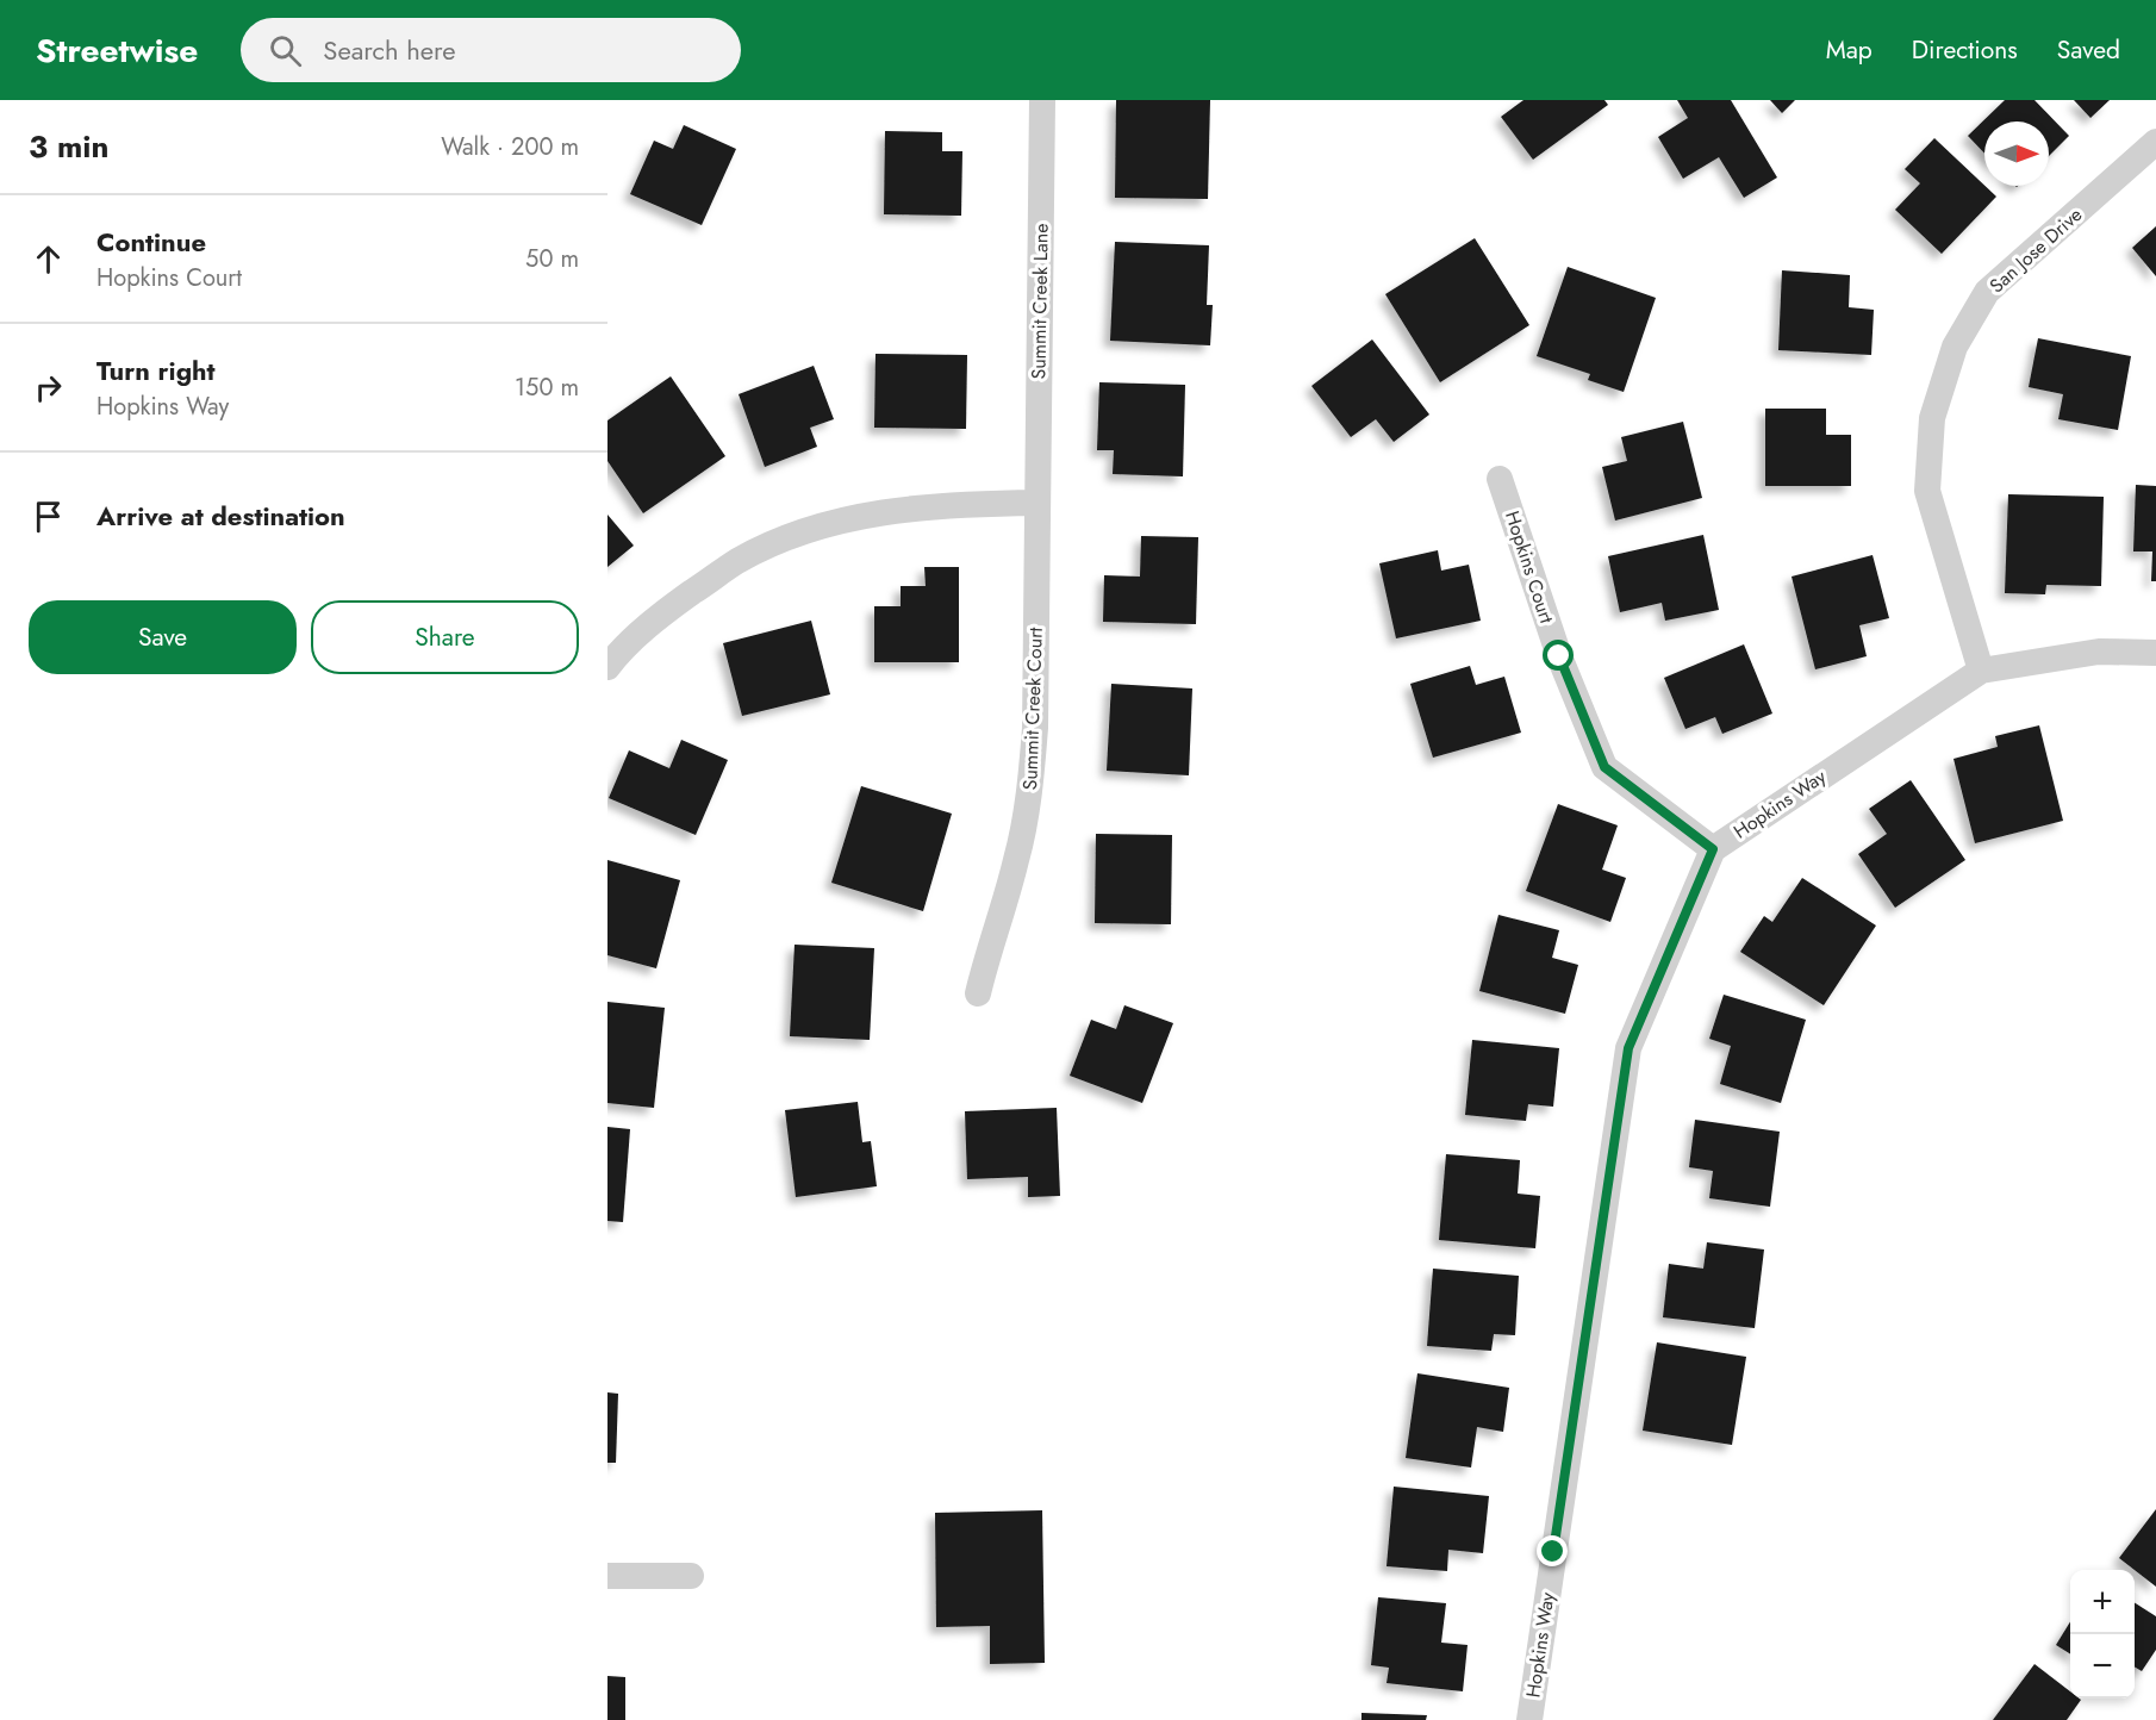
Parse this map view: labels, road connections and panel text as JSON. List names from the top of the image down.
{
  "streets": {
    "street": [
      "San Jose Drive",
      "Summit Creek Lane",
      "Hopkins Court",
      "Summit Creek Court",
      "Hopkins Way"
    ]
  },
  "crossings": [
    ["San Jose Drive", "Hopkins Way"],
    ["Summit Creek Lane", "Summit Creek Court"],
    ["Hopkins Court", "Hopkins Way"]
  ],
  "north": "right",
  "page": {
    "header": "Streetwise",
    "search": "Search here",
    "nav": ["Map", "Directions", "Saved"],
    "heading": ["3 min", "Walk · 200 m"],
    "list": [
      ["Continue", "Hopkins Court", "50 m"],
      ["Turn right", "Hopkins Way", "150 m"],
      "Arrive at destination"
    ],
    "buttons": ["Save", "Share"],
    "map_buttons": ["+", "−"]
  }
}
